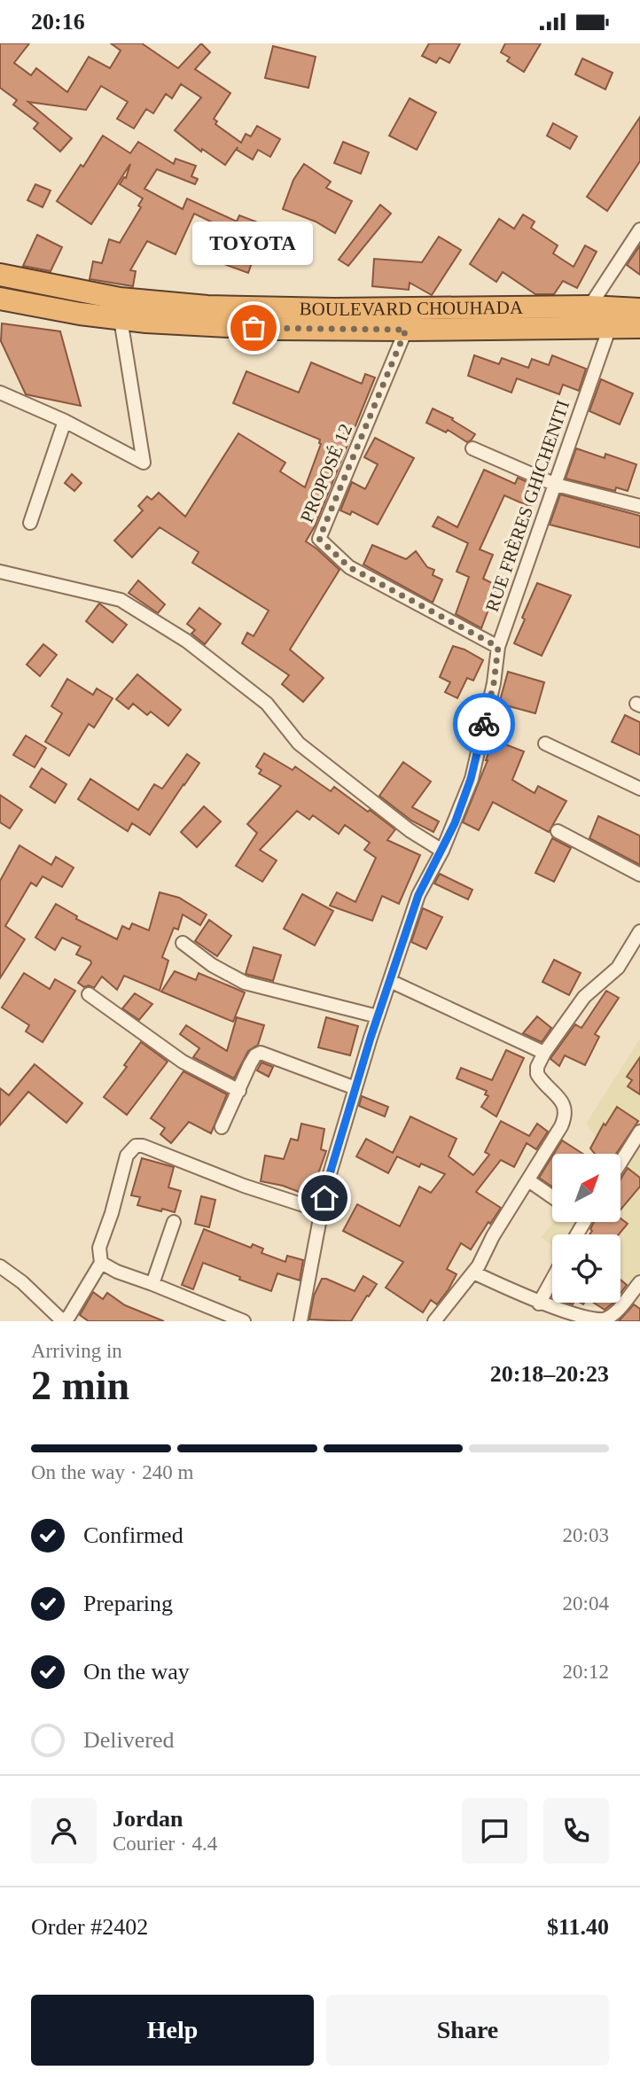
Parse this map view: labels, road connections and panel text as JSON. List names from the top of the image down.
{
  "streets": {
    "highway": ["BOULEVARD CHOUHADA"],
    "street": ["PROPOSÉ 12", "RUE FRÈRES GHICHENITI"]
  },
  "crossings": [
    ["BOULEVARD CHOUHADA", "RUE FRÈRES GHICHENITI"],
    ["PROPOSÉ 12", "RUE FRÈRES GHICHENITI"]
  ],
  "places": ["TOYOTA"],
  "north": "top right",
  "page": {
    "status": "20:16",
    "bubble": "TOYOTA",
    "heading": ["2 min", "Arriving in", "20:18–20:23"],
    "panel": [
      "Jordan",
      "Courier · 4.4",
      "Order #2402",
      "$11.40"
    ],
    "bar": "On the way · 240 m",
    "list": [
      ["Confirmed", "20:03"],
      ["Preparing", "20:04"],
      ["On the way", "20:12"],
      "Delivered"
    ],
    "buttons": ["Help", "Share"]
  }
}
